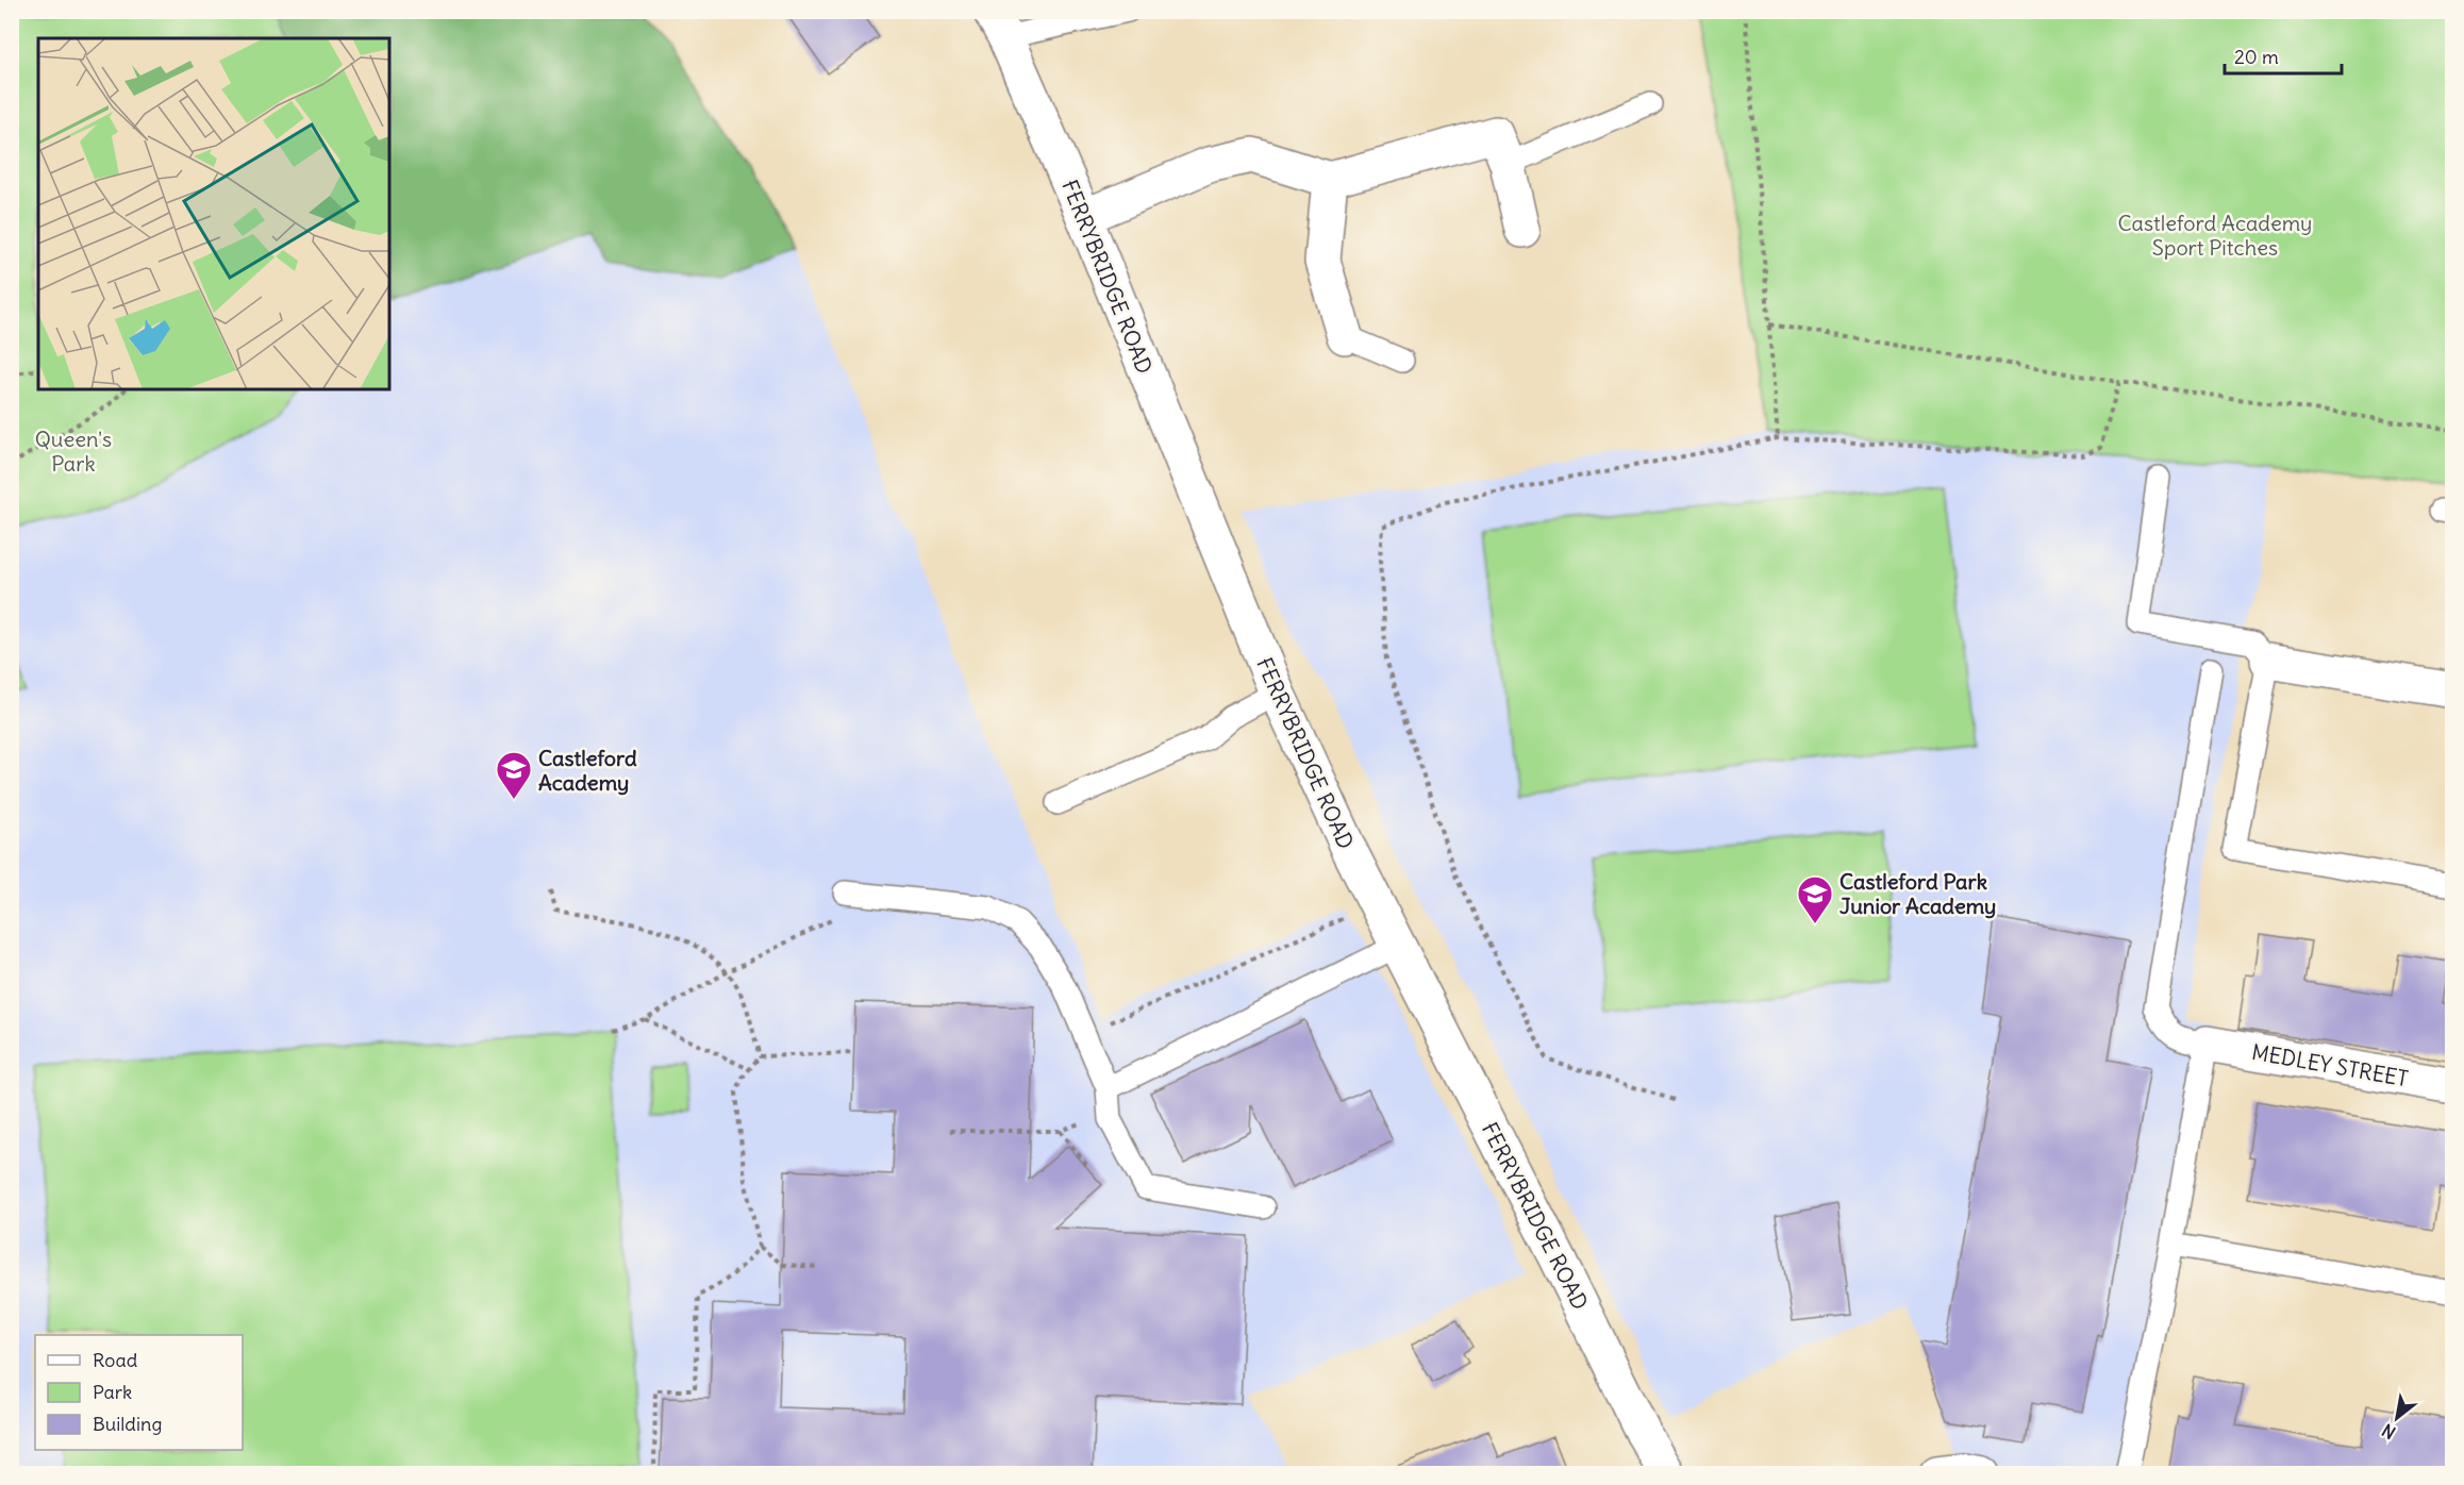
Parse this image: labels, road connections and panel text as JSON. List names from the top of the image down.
{
  "streets": {
    "street": ["FERRYBRIDGE ROAD", "MEDLEY STREET"]
  },
  "parks": ["Castleford Academy Sport Pitches", "Queen's Park"],
  "places": {
    "school or university": ["Castleford Academy", "Castleford Park Junior Academy"]
  },
  "legend": ["Road", "Park", "Building"],
  "scale_bar": "20 m",
  "north": "bottom left"
}
